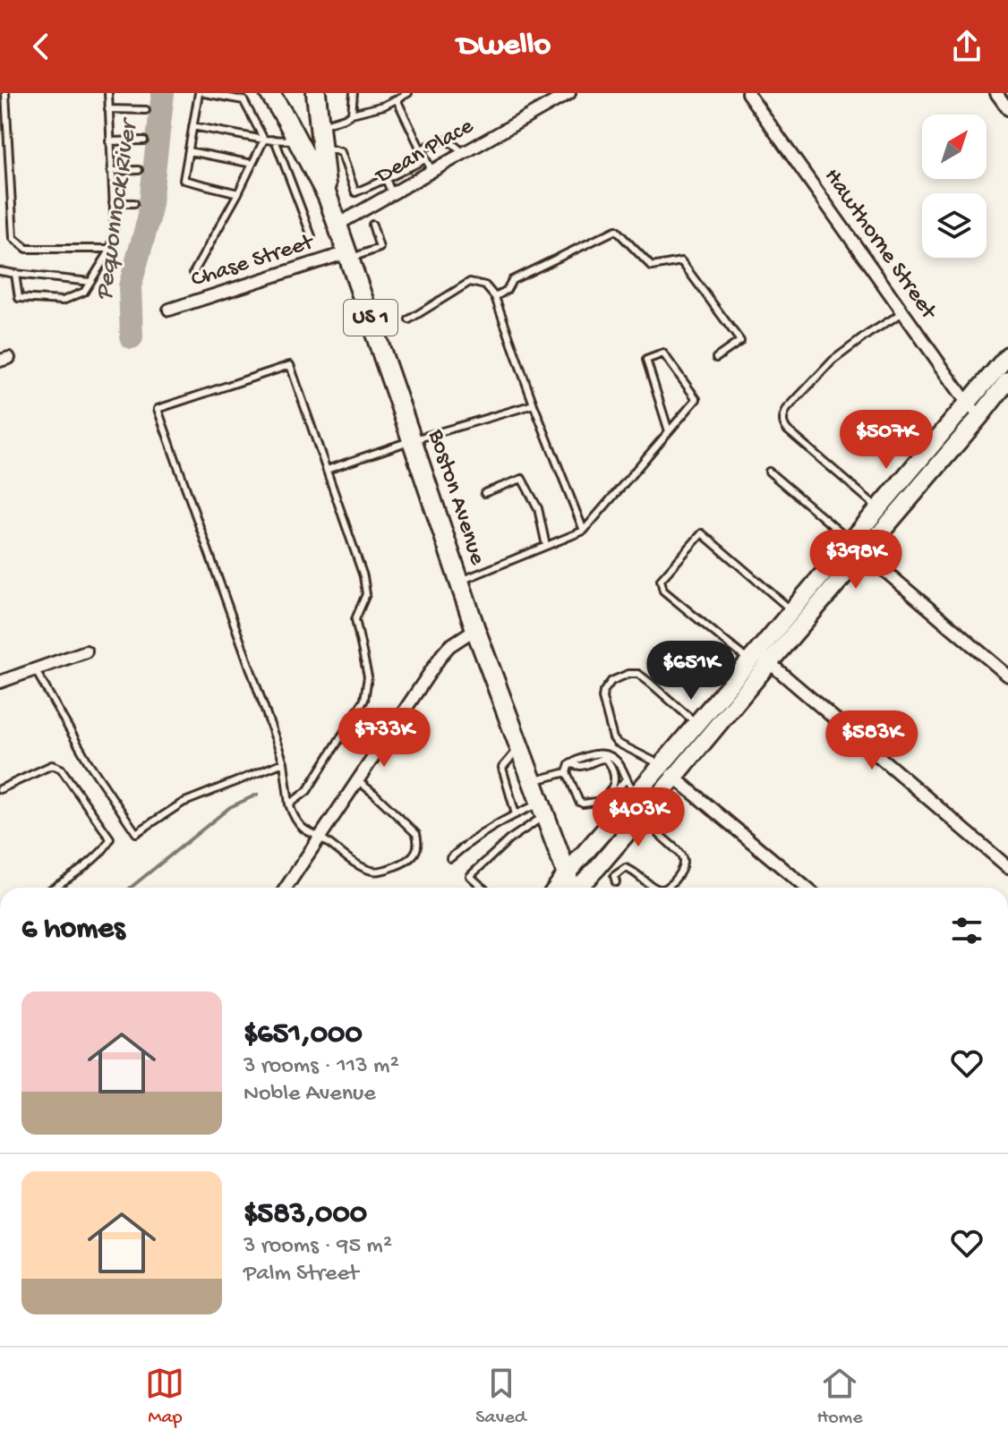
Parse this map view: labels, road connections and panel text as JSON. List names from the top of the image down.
{
  "streets": {
    "main road": ["US 1", "Boston Avenue"],
    "street": ["Dean Place", "Hawthorne Street", "Chase Street"]
  },
  "crossings": [
    ["Dean Place", "Boston Avenue"],
    ["Chase Street", "Boston Avenue"],
    ["US 1", "Boston Avenue"]
  ],
  "water": ["Pequonnock River"],
  "north": "top right",
  "page": {
    "header": "Dwello",
    "price": [
      "$507K",
      "$398K",
      "$651K",
      "$733K",
      "$583K",
      "$403K"
    ],
    "heading": "6 homes",
    "list": [
      {
        "name": "$651,000",
        "note": "3 rooms · 113 m² · Noble Avenue"
      },
      {
        "name": "$583,000",
        "note": "3 rooms · 95 m² · Palm Street"
      }
    ],
    "tabs": ["Map", "Saved", "Home"]
  }
}
